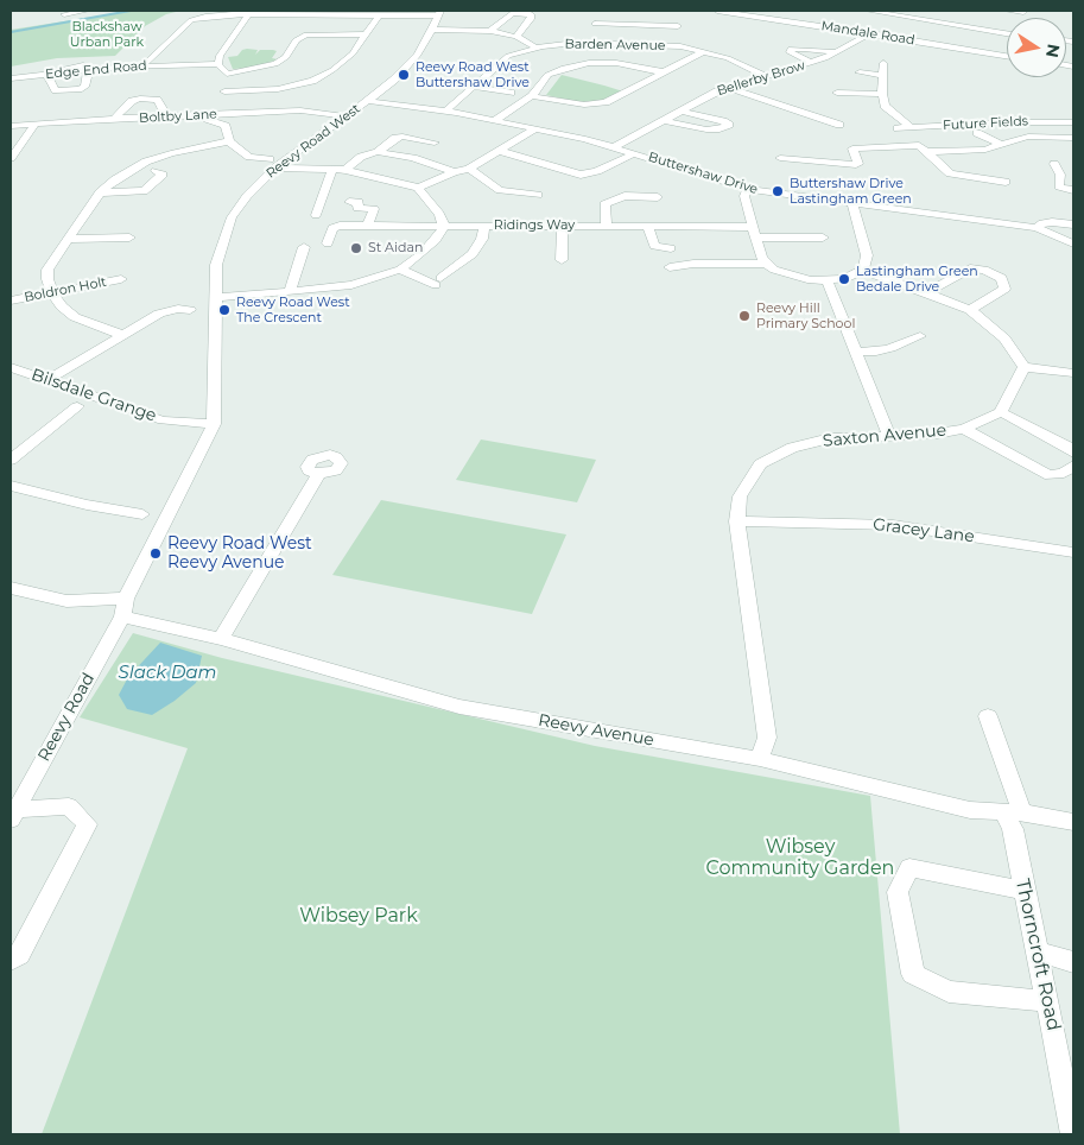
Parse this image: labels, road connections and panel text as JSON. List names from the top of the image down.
{
  "streets": {
    "street": [
      "Mandale Road",
      "Barden Avenue",
      "Edge End Road",
      "Bellerby Brow",
      "Boltby Lane",
      "Future Fields",
      "Reevy Road West",
      "Buttershaw Drive",
      "Ridings Way",
      "Boldron Holt",
      "Bilsdale Grange",
      "Saxton Avenue",
      "Gracey Lane",
      "Reevy Road",
      "Reevy Avenue",
      "Thorncroft Road"
    ]
  },
  "crossings": [
    ["Mandale Road", "Bellerby Brow"],
    ["Barden Avenue", "Bellerby Brow"],
    ["Barden Avenue", "Buttershaw Drive"],
    ["Bellerby Brow", "Buttershaw Drive"],
    ["Boltby Lane", "Reevy Road West"],
    ["Reevy Road West", "Buttershaw Drive"],
    ["Reevy Road West", "Bilsdale Grange"],
    ["Reevy Road West", "Reevy Road"],
    ["Reevy Road West", "Reevy Avenue"],
    ["Saxton Avenue", "Gracey Lane"],
    ["Saxton Avenue", "Reevy Avenue"],
    ["Reevy Road", "Reevy Avenue"],
    ["Reevy Avenue", "Thorncroft Road"]
  ],
  "water": ["Slack Dam"],
  "parks": ["Blackshaw Urban Park", "Wibsey Community Garden", "Wibsey Park"],
  "places": [
    "Reevy Road West Buttershaw Drive",
    "Buttershaw Drive Lastingham Green",
    "St Aidan",
    "Lastingham Green Bedale Drive",
    "Reevy Road West The Crescent",
    "Reevy Hill Primary School",
    "Reevy Road West Reevy Avenue"
  ],
  "north": "right"
}
